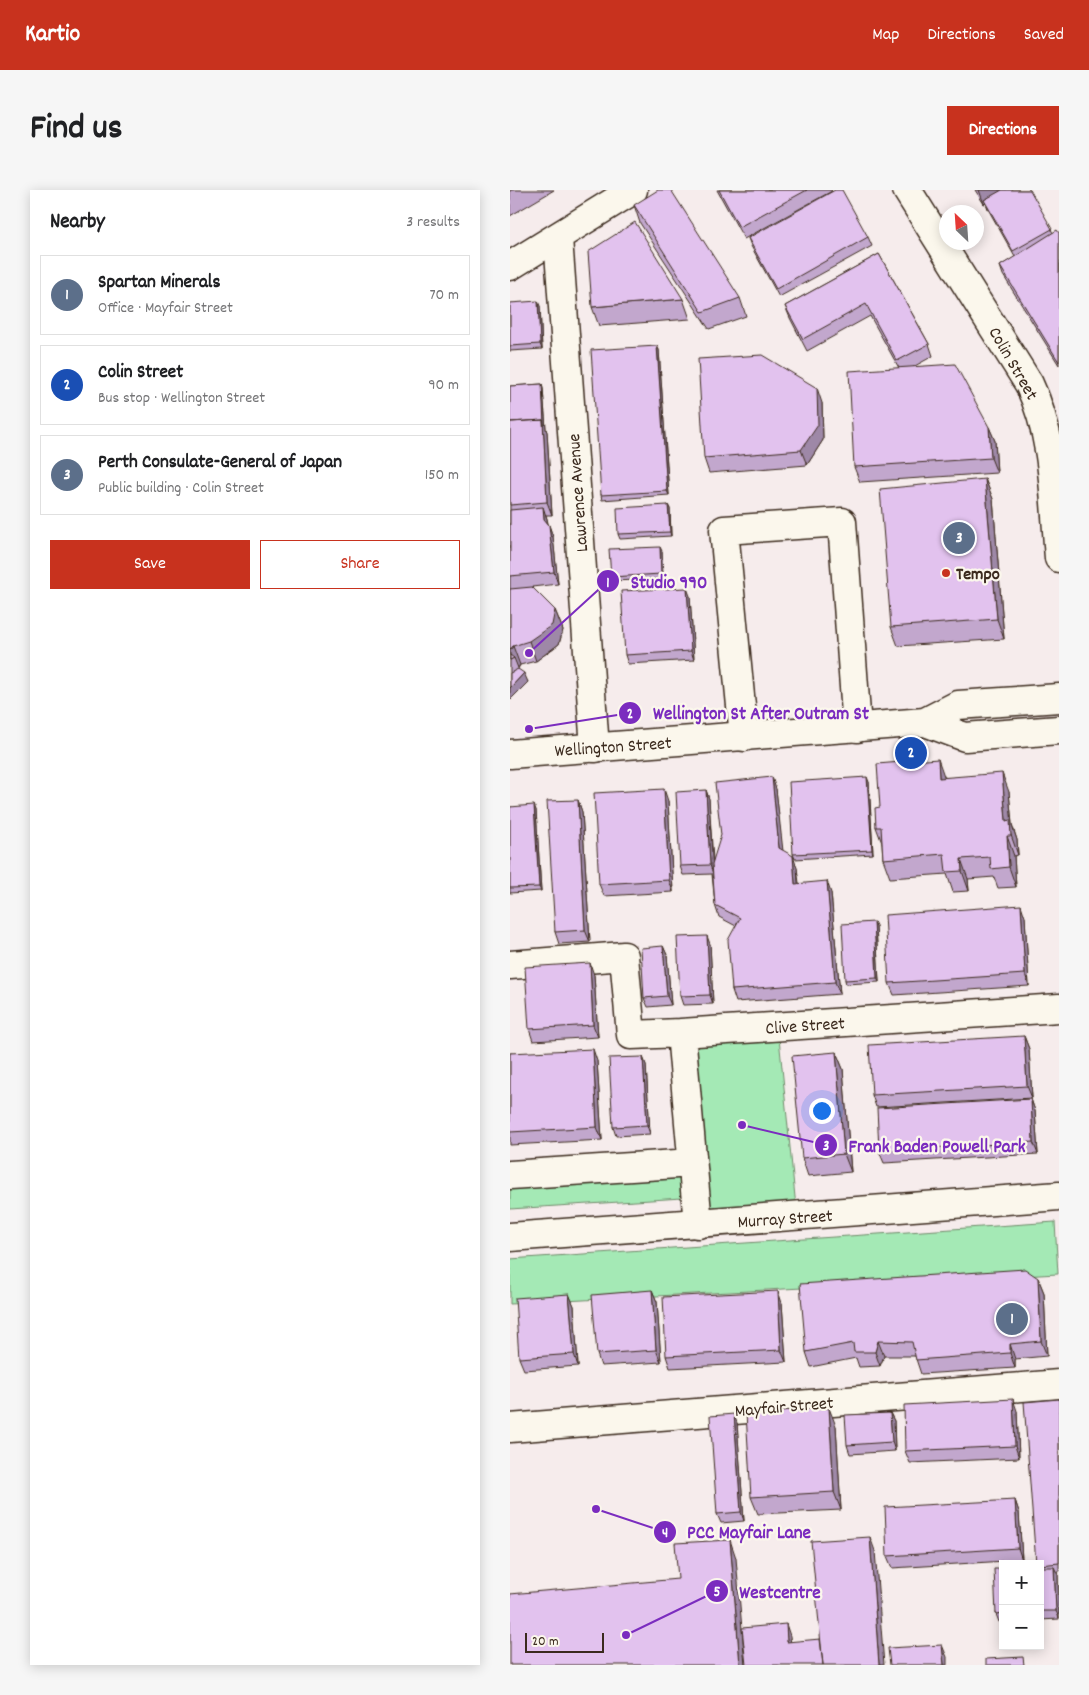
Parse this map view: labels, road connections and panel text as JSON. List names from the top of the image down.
{
  "streets": {
    "street": [
      "Colin Street",
      "Lawrence Avenue",
      "Wellington Street",
      "Clive Street",
      "Murray Street",
      "Mayfair Street"
    ]
  },
  "crossings": [
    ["Lawrence Avenue", "Wellington Street"]
  ],
  "places": [
    "Tempo",
    "Studio 990",
    "Wellington St After Outram St",
    "Frank Baden Powell Park",
    "PCC Mayfair Lane",
    "Westcentre"
  ],
  "scale_bar": "20 m",
  "north": "top left",
  "page": {
    "header": "Kartio",
    "nav": ["Map", "Directions", "Saved"],
    "title": "Find us",
    "buttons": [
      "Directions",
      ["Save", "Share"]
    ],
    "heading": ["Nearby", "3 results"],
    "list": [
      {
        "mark": "1",
        "name": "Spartan Minerals",
        "note": "Office · Mayfair Street",
        "value": "70 m"
      },
      {
        "mark": "2",
        "name": "Colin Street",
        "note": "Bus stop · Wellington Street",
        "value": "90 m"
      },
      {
        "mark": "3",
        "name": "Perth Consulate-General of Japan",
        "note": "Public building · Colin Street",
        "value": "150 m"
      }
    ],
    "pins": ["3", "2", "1"],
    "map_buttons": ["+", "−"],
    "scale": "20 m"
  }
}
